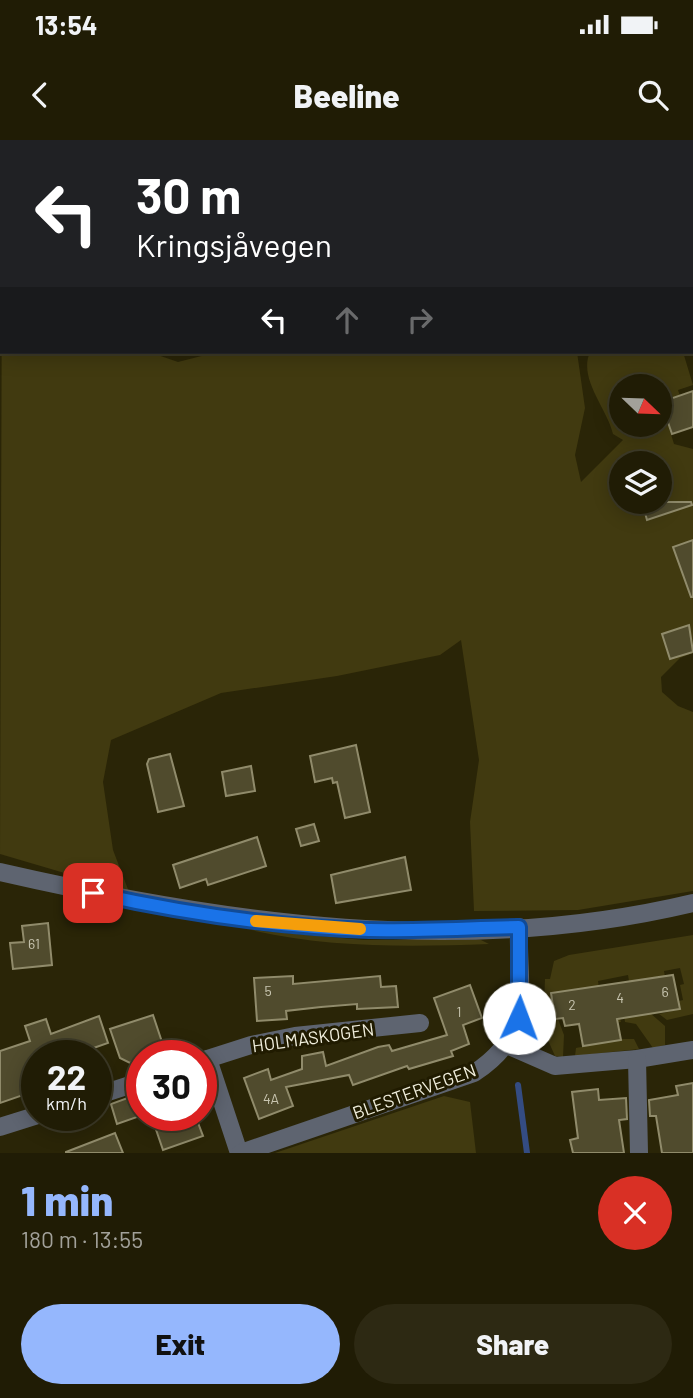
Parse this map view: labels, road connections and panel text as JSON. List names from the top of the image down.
{
  "streets": {
    "street": ["HOLMASKOGEN", "BLESTERVEGEN"]
  },
  "crossings": [
    ["HOLMASKOGEN", "BLESTERVEGEN"]
  ],
  "house_numbers": [
    "61",
    "5",
    "6",
    "4",
    "2",
    "1",
    "4A"
  ],
  "north": "bottom right",
  "page": {
    "status": "13:54",
    "header": "Beeline",
    "turn": ["30 m", "Kringsjåvegen"],
    "speed": "22 km/h",
    "limit": "30",
    "heading": ["1 min", "180 m · 13:55"],
    "buttons": ["Exit", "Share"]
  }
}
